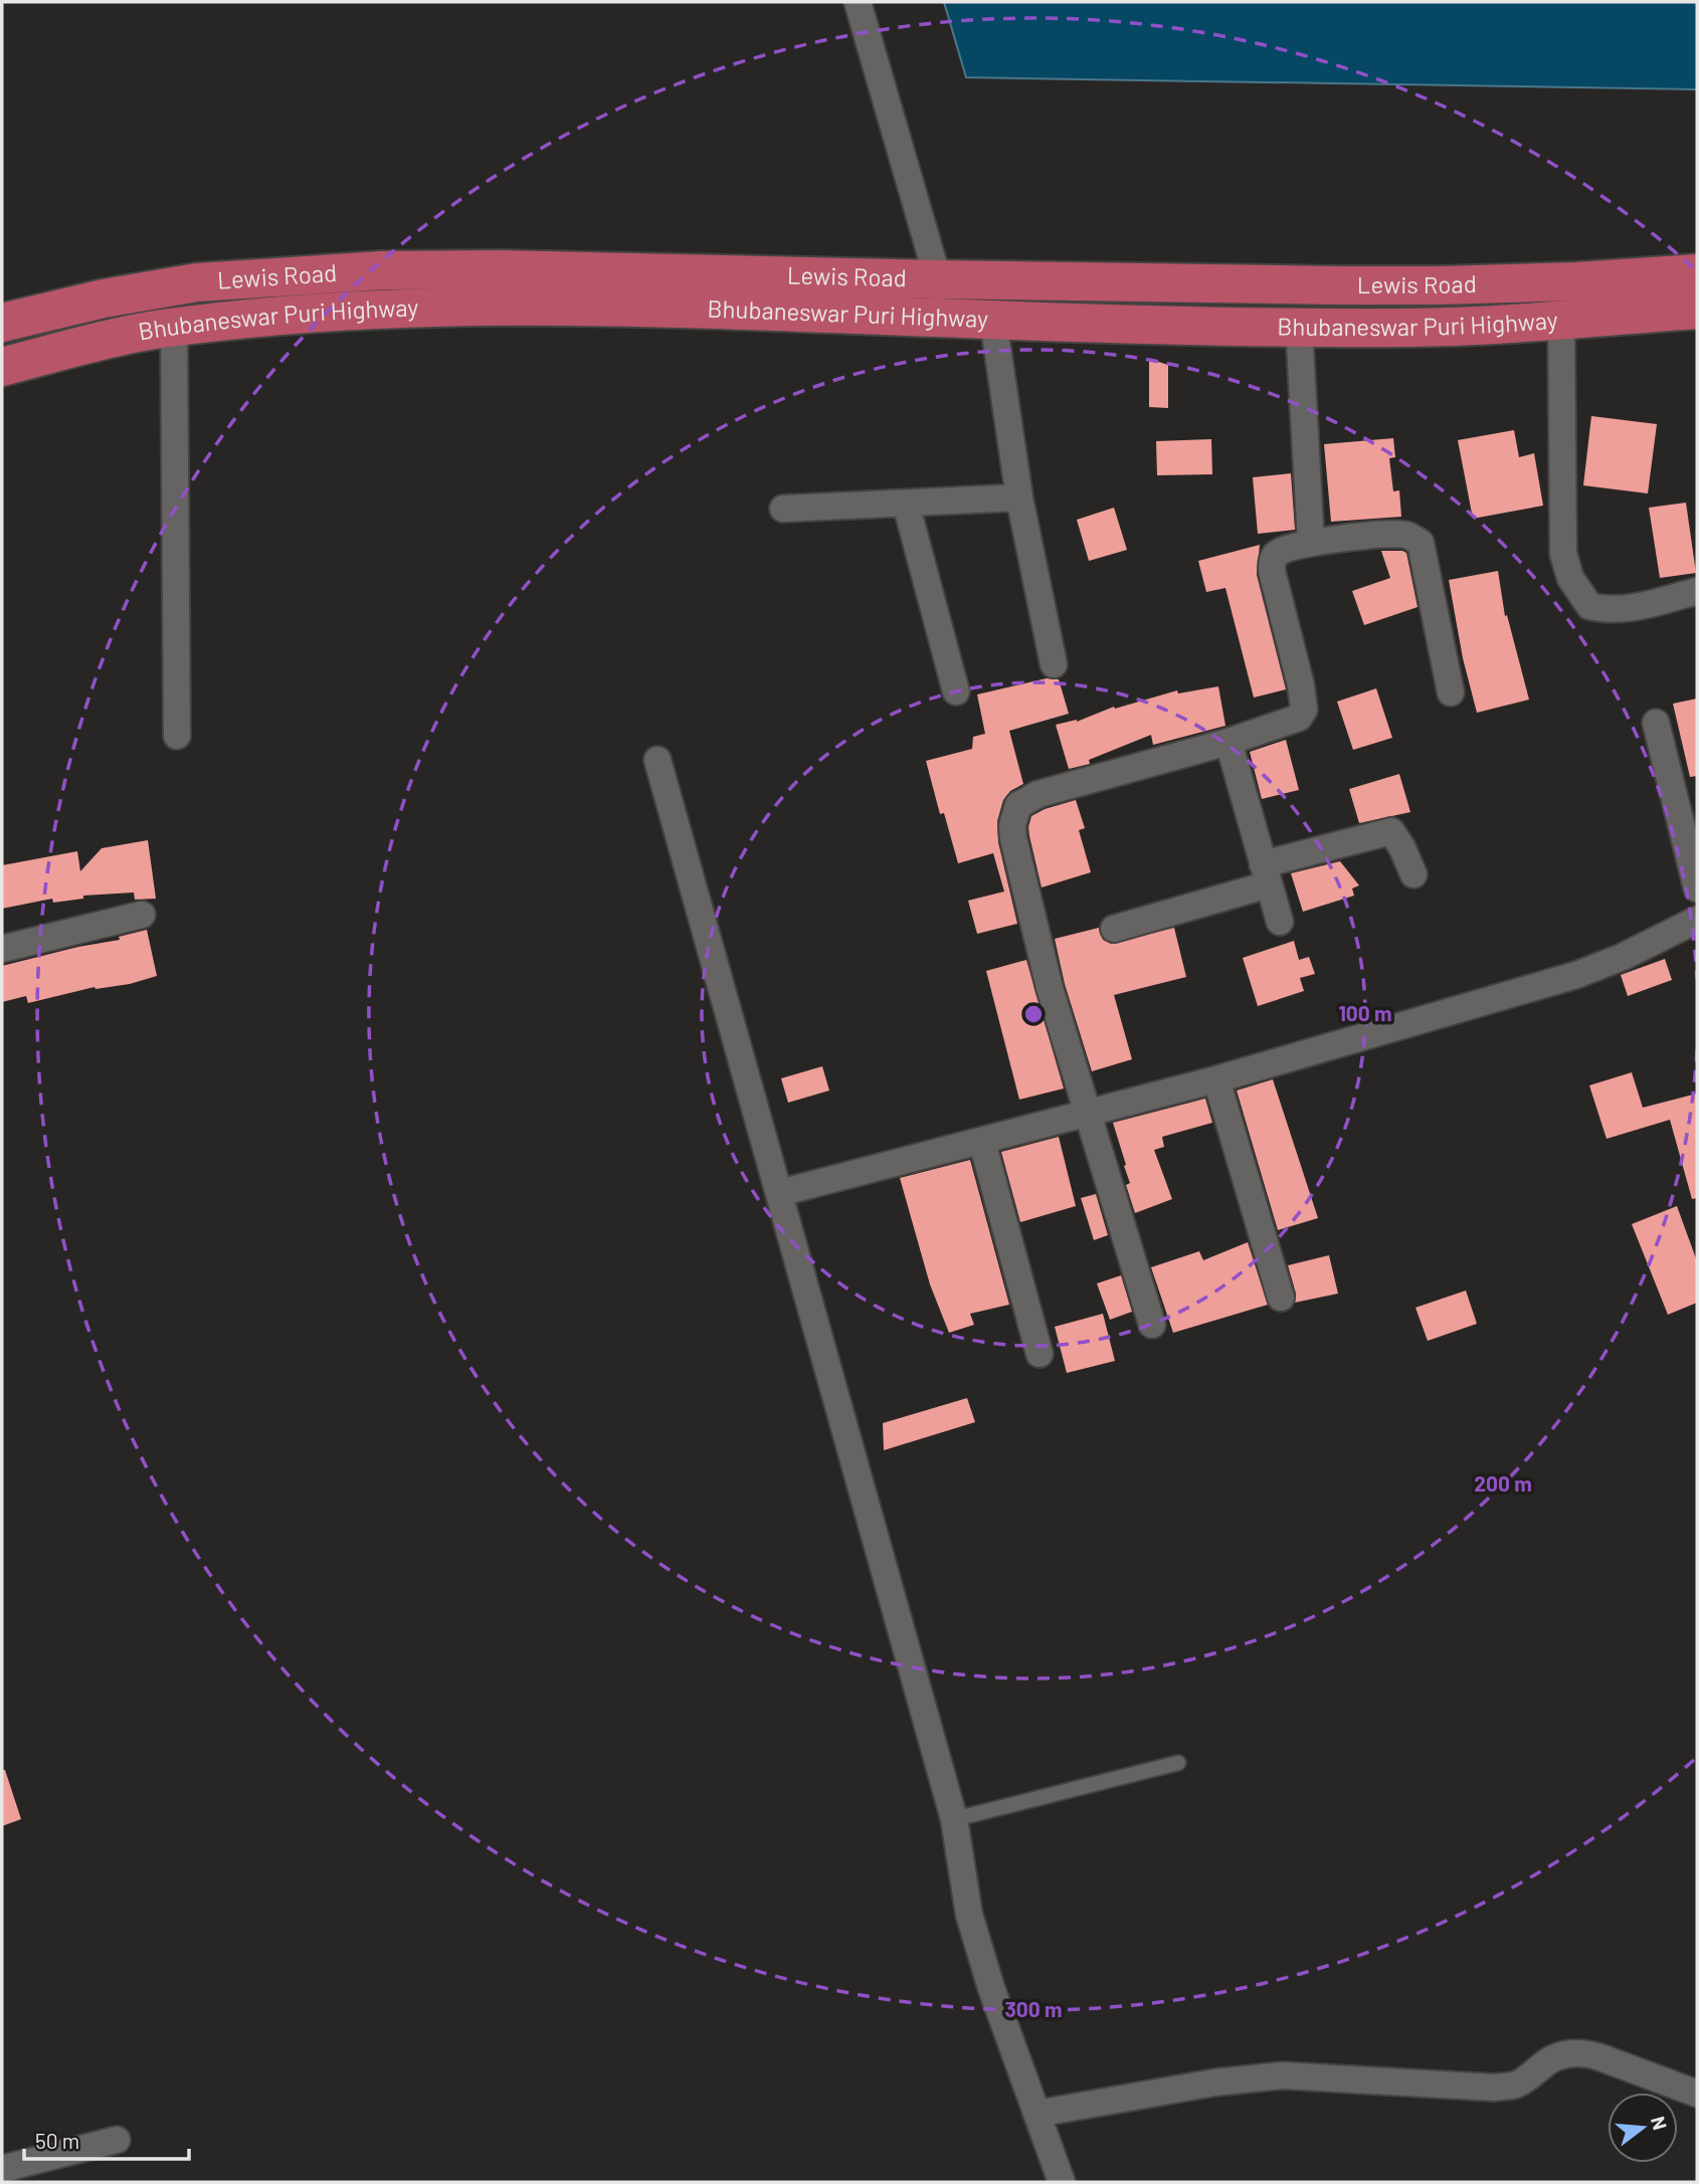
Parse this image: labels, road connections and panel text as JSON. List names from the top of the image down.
{
  "streets": {
    "highway": ["Lewis Road", "Bhubaneswar Puri Highway"]
  },
  "scale_bar": "50 m",
  "north": "right",
  "rings": ["100 m", "200 m", "300 m"]
}
